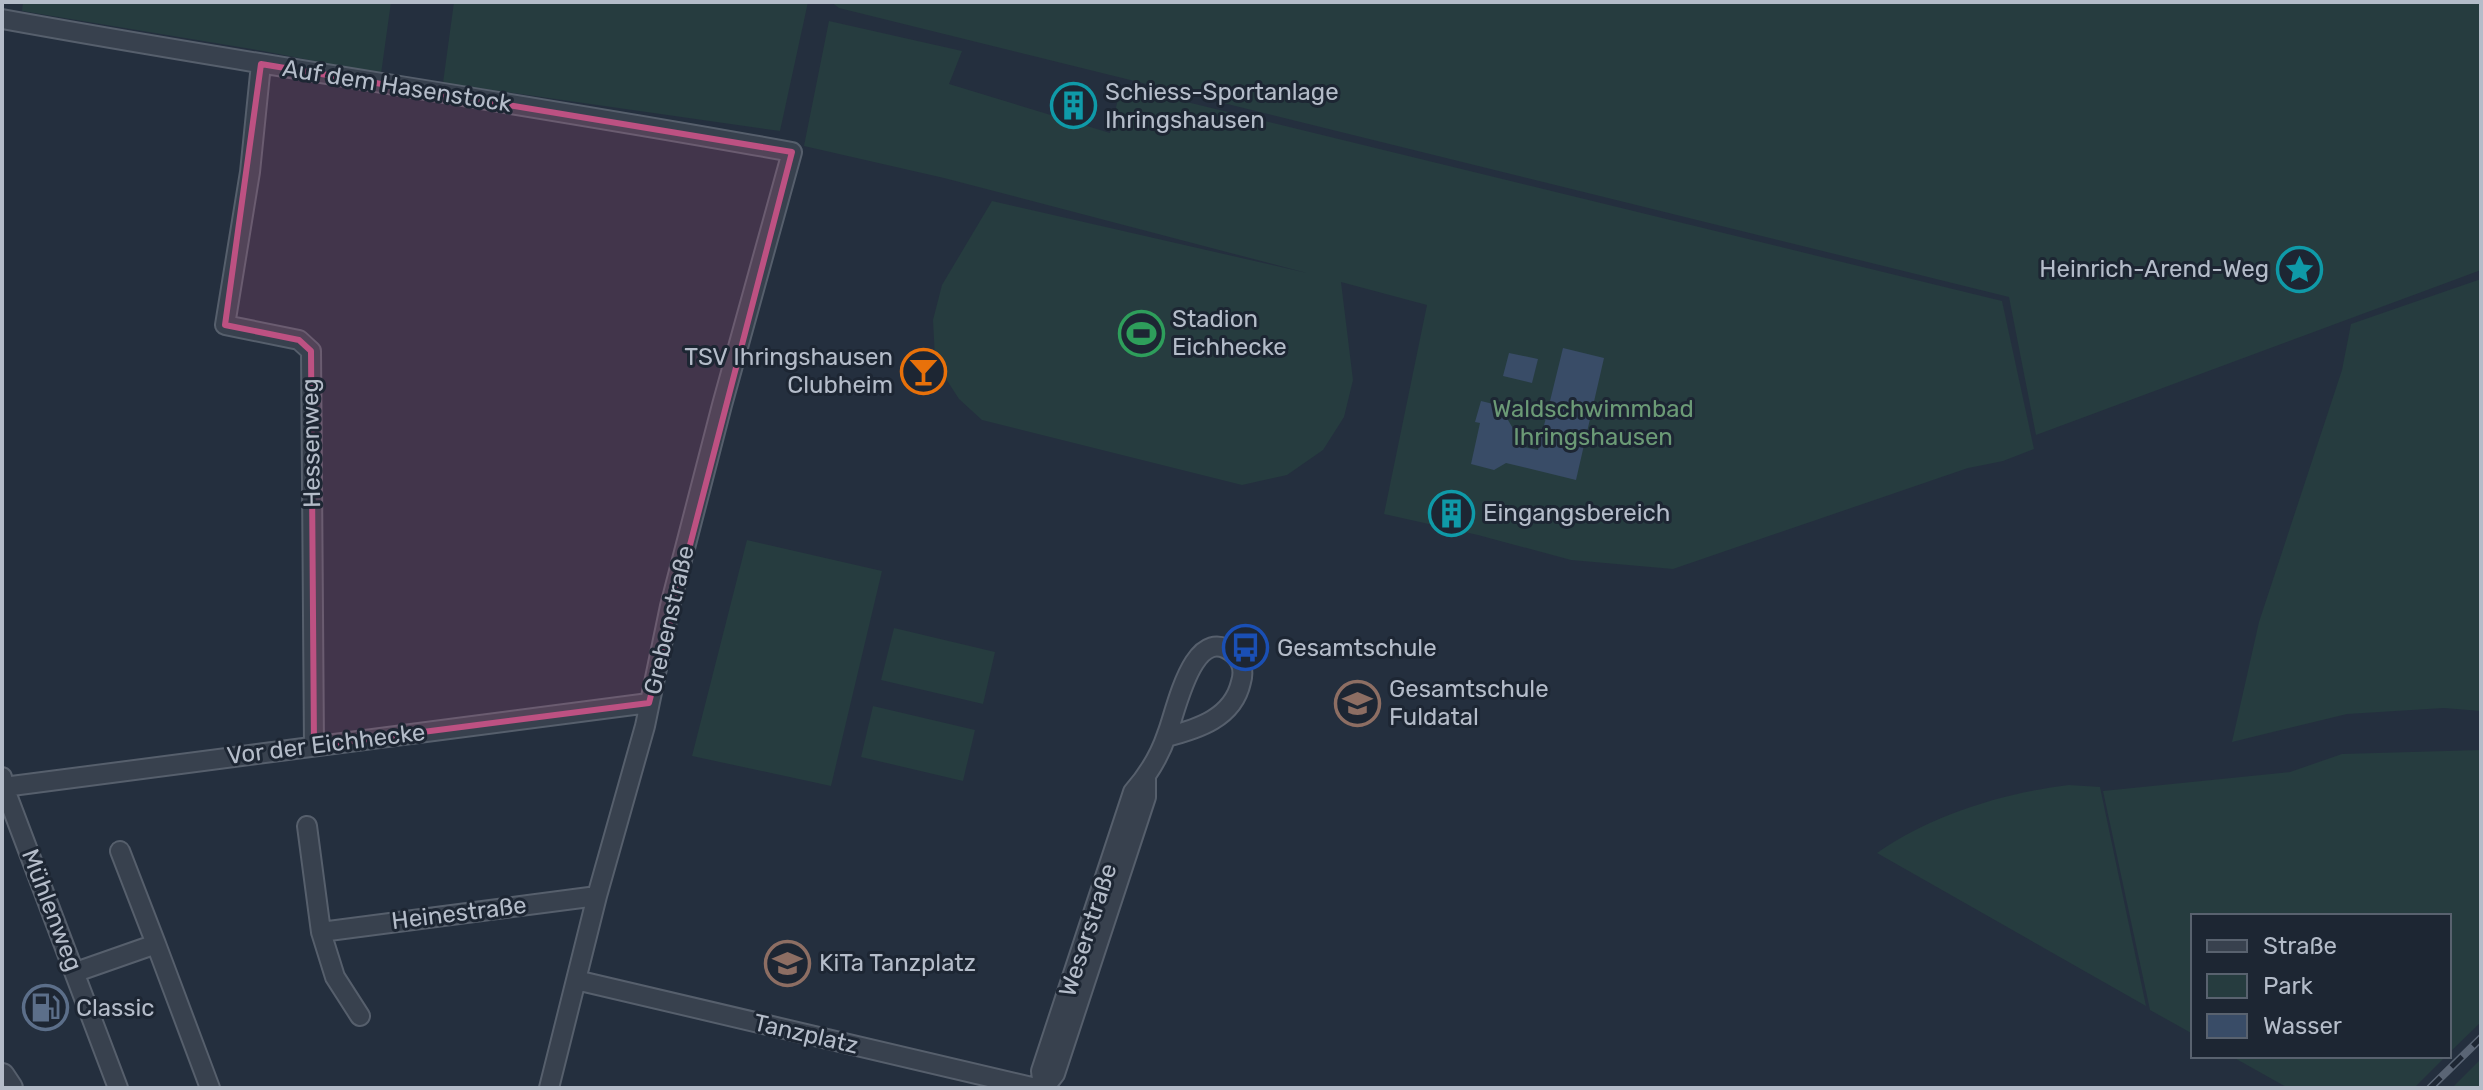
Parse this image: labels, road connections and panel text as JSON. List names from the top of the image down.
{
  "streets": {
    "street": [
      "Auf dem Hasenstock",
      "Hessenweg",
      "Grebenstraße",
      "Vor der Eichhecke",
      "Mühlenweg",
      "Heinestraße",
      "Weserstraße",
      "Tanzplatz"
    ]
  },
  "crossings": [
    ["Auf dem Hasenstock", "Hessenweg"],
    ["Auf dem Hasenstock", "Grebenstraße"],
    ["Hessenweg", "Vor der Eichhecke"],
    ["Grebenstraße", "Vor der Eichhecke"],
    ["Grebenstraße", "Heinestraße"],
    ["Grebenstraße", "Tanzplatz"],
    ["Vor der Eichhecke", "Mühlenweg"]
  ],
  "parks": ["Waldschwimmbad Ihringshausen"],
  "places": {
    "building": ["Schiess-Sportanlage Ihringshausen", "Eingangsbereich"],
    "place": ["Heinrich-Arend-Weg"],
    "sports": ["Stadion Eichhecke"],
    "bar": ["TSV Ihringshausen Clubheim"],
    "bus stop": ["Gesamtschule"],
    "school or university": ["Gesamtschule Fuldatal", "KiTa Tanzplatz"],
    "fuel station": ["Classic"]
  },
  "legend": ["Straße", "Park", "Wasser"]
}
